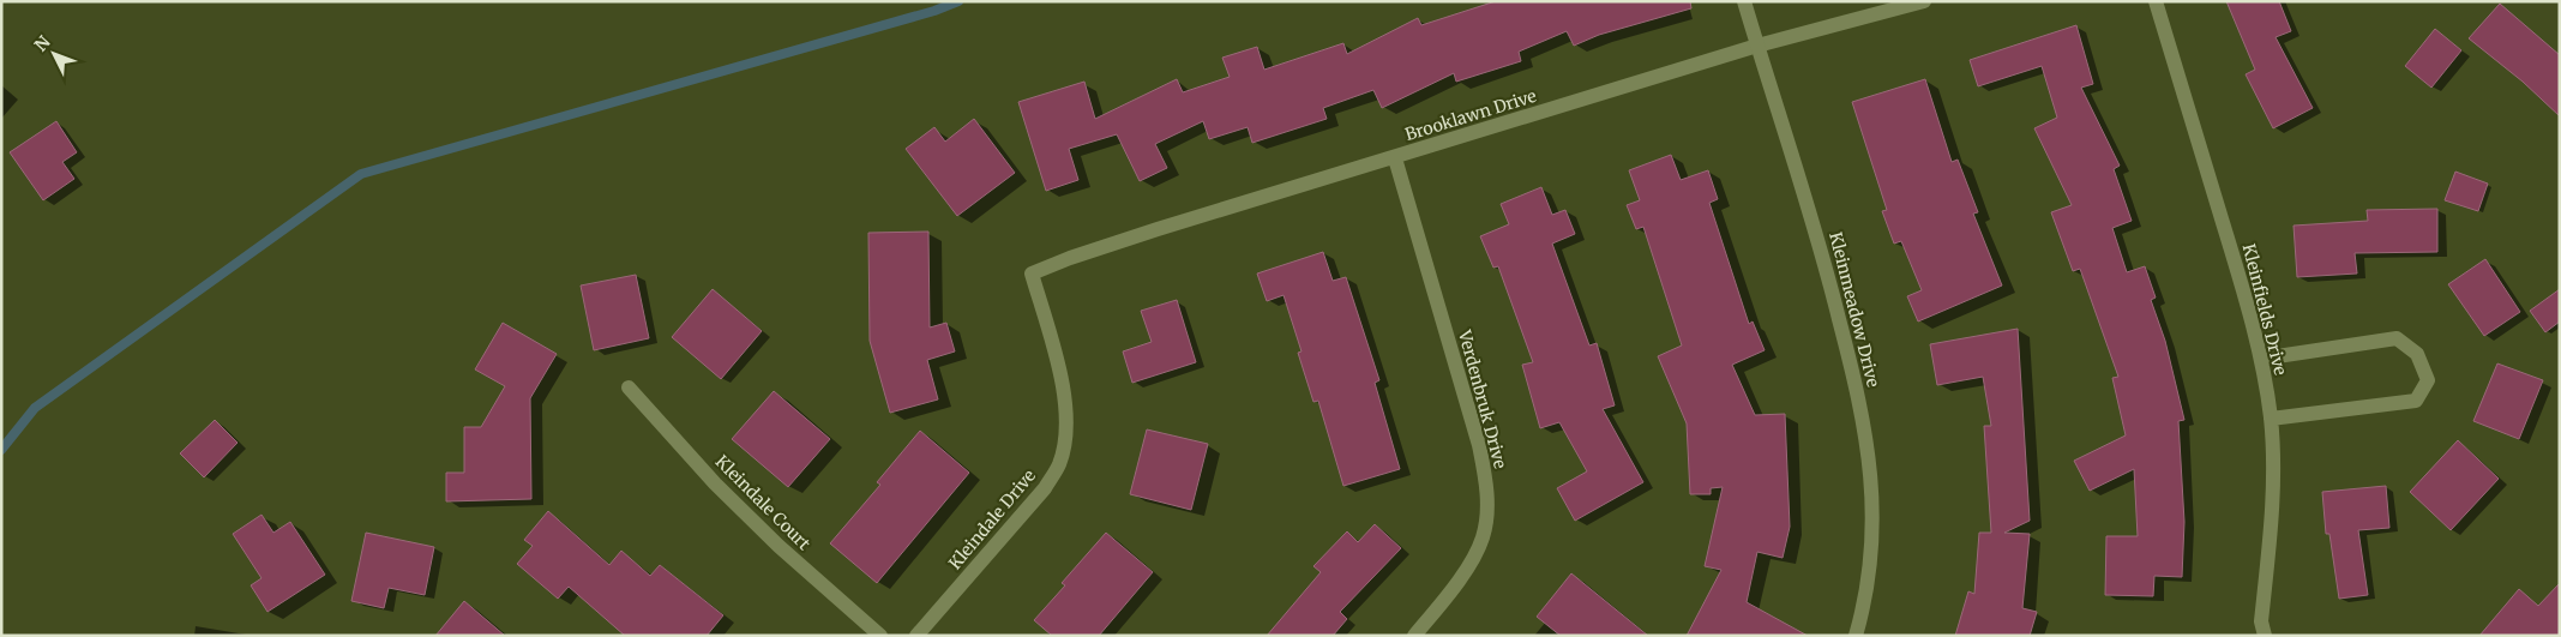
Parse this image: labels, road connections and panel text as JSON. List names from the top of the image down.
{
  "streets": {
    "street": [
      "Brooklawn Drive",
      "Kleinmeadow Drive",
      "Kleinfields Drive",
      "Verdenbruk Drive",
      "Kleindale Court",
      "Kleindale Drive"
    ]
  },
  "crossings": [
    ["Brooklawn Drive", "Kleinmeadow Drive"],
    ["Brooklawn Drive", "Verdenbruk Drive"],
    ["Brooklawn Drive", "Kleindale Drive"]
  ],
  "north": "top left"
}
